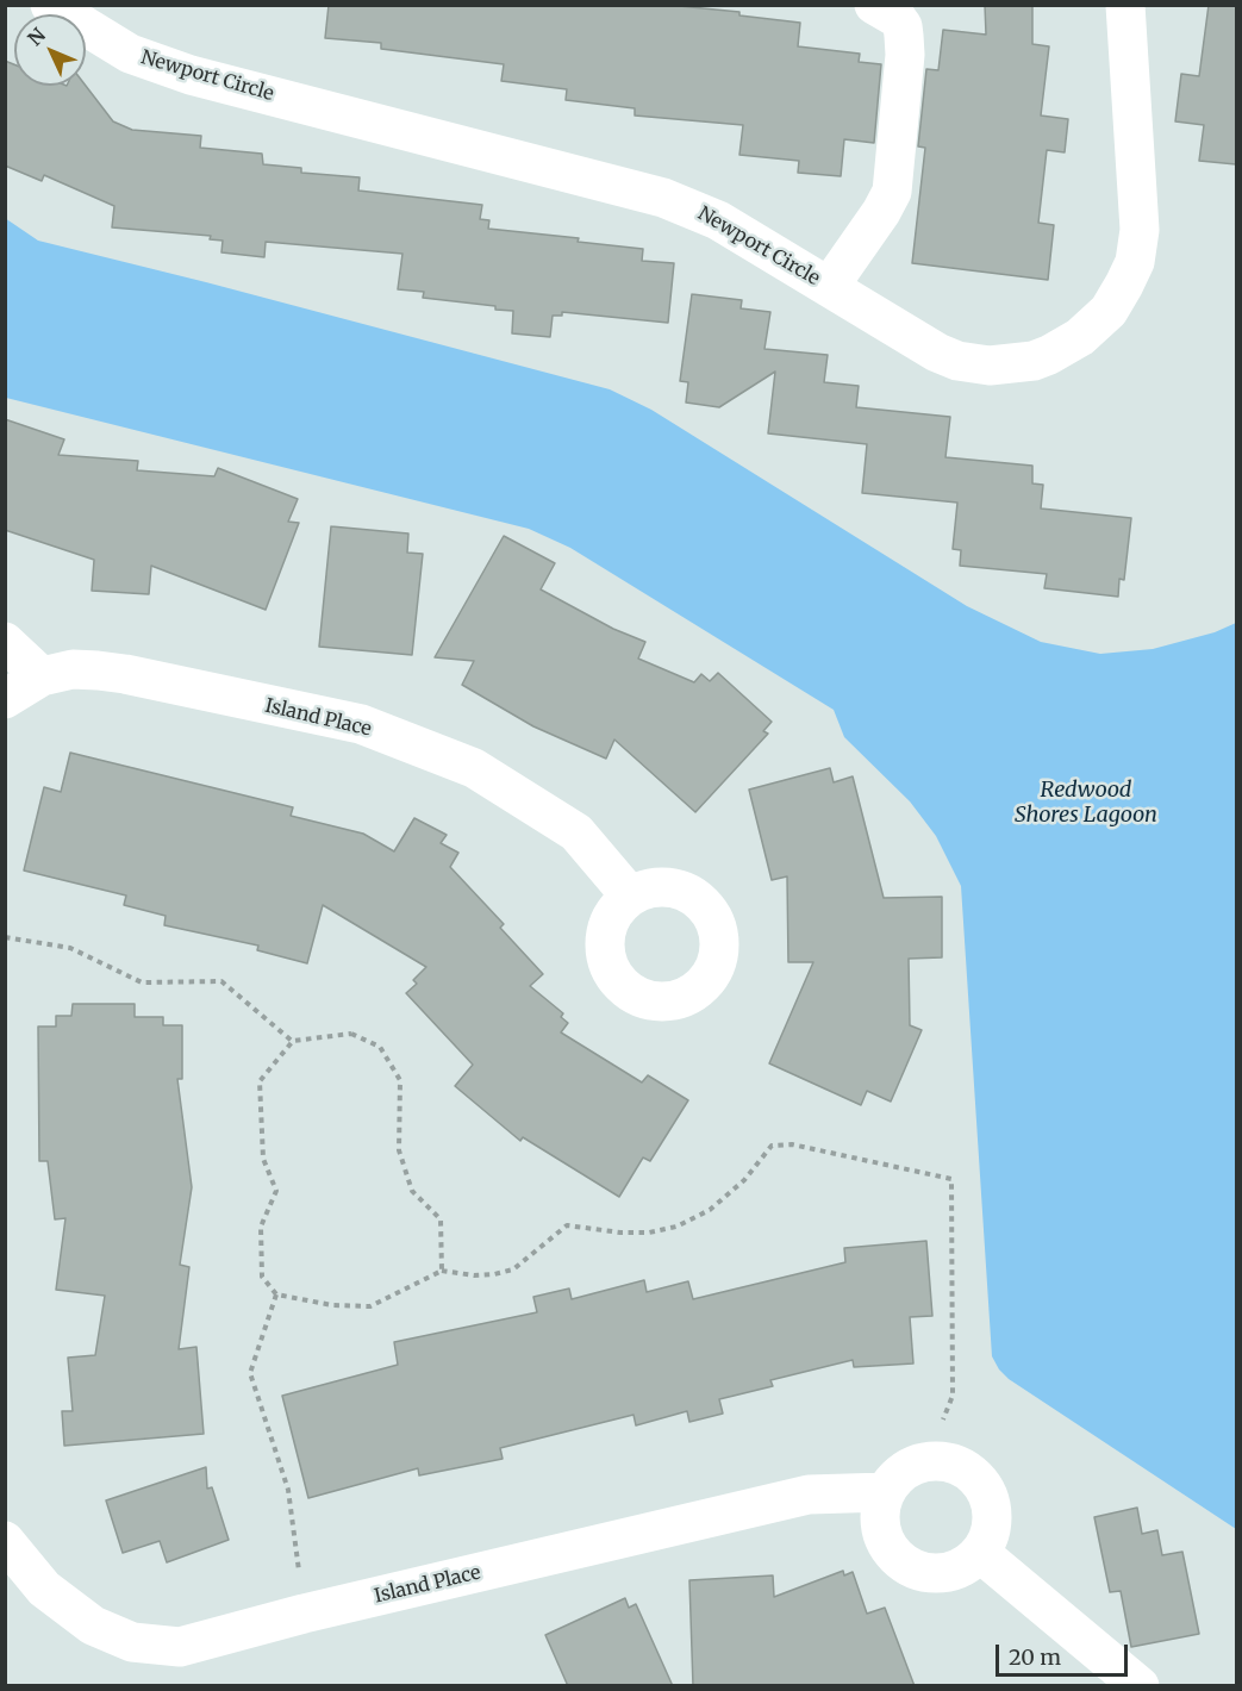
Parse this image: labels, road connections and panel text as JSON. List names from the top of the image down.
{
  "streets": {
    "street": ["Newport Circle", "Island Place"]
  },
  "water": ["Redwood Shores Lagoon"],
  "scale_bar": "20 m",
  "north": "top left"
}
